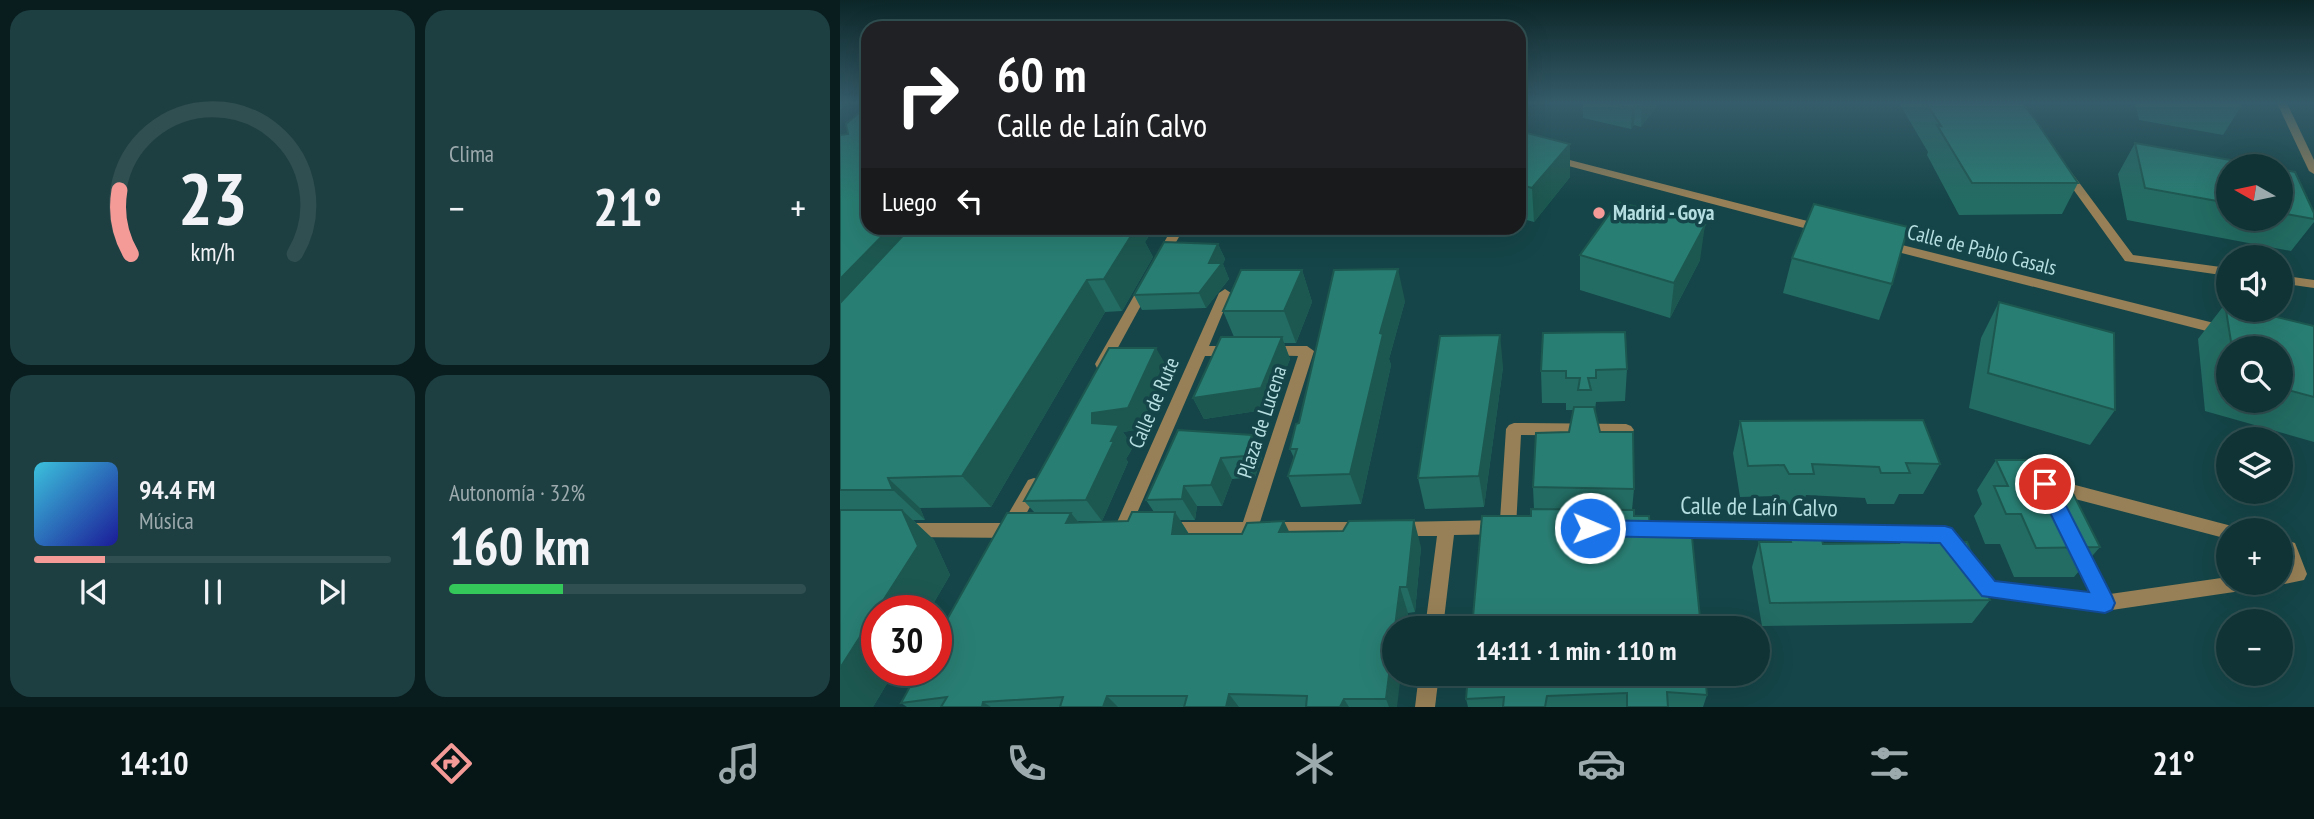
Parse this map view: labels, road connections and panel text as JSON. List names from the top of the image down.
{
  "streets": {
    "street": [
      "Calle de Pablo Casals",
      "Calle de Rute",
      "Plaza de Lucena",
      "Calle de Laín Calvo"
    ]
  },
  "crossings": [
    ["Calle de Rute", "Plaza de Lucena"]
  ],
  "places": ["Madrid - Goya"],
  "north": "left",
  "page": {
    "tile": [
      "Clima",
      ["Autonomía · 32%", "160 km"]
    ],
    "turn": ["60 m", "Calle de Laín Calvo"],
    "map_buttons": ["+", "−"],
    "then": "Luego",
    "heat": ["−", "21°", "+"],
    "song": ["94.4 FM", "Música"],
    "limit": "30",
    "trip": "14:11 · 1 min · 110 m",
    "tabs": ["14:10", "21°"],
    "gauge": ["23", "km/h"]
  }
}
